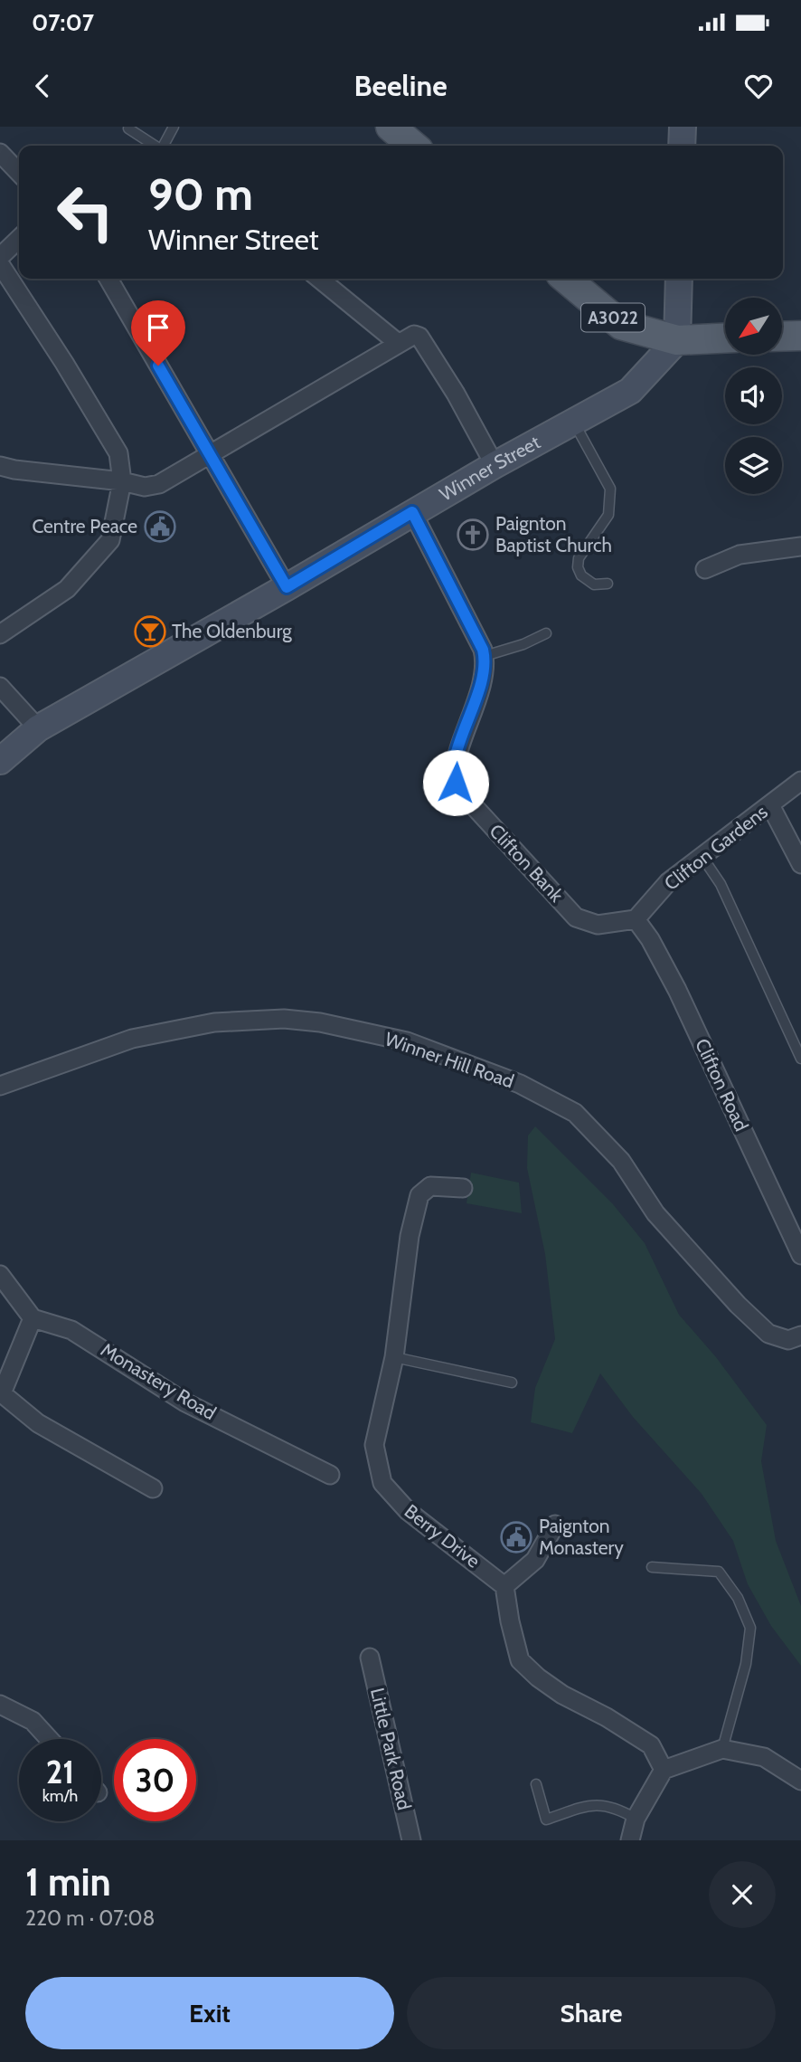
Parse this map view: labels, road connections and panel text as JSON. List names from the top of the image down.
{
  "streets": {
    "main road": ["A3022"],
    "street": [
      "Winner Street",
      "Clifton Gardens",
      "Clifton Bank",
      "Winner Hill Road",
      "Clifton Road",
      "Monastery Road",
      "Berry Drive",
      "Little Park Road"
    ]
  },
  "crossings": [
    ["A3022", "Winner Street"],
    ["Clifton Gardens", "Clifton Bank"],
    ["Clifton Gardens", "Clifton Road"],
    ["Clifton Bank", "Clifton Road"]
  ],
  "places": {
    "public building": ["Centre Peace", "Paignton Monastery"],
    "church": ["Paignton Baptist Church"],
    "bar": ["The Oldenburg"]
  },
  "north": "bottom left",
  "page": {
    "status": "07:07",
    "header": "Beeline",
    "turn": ["90 m", "Winner Street"],
    "speed": "21 km/h",
    "limit": "30",
    "heading": ["1 min", "220 m · 07:08"],
    "buttons": ["Exit", "Share"]
  }
}
